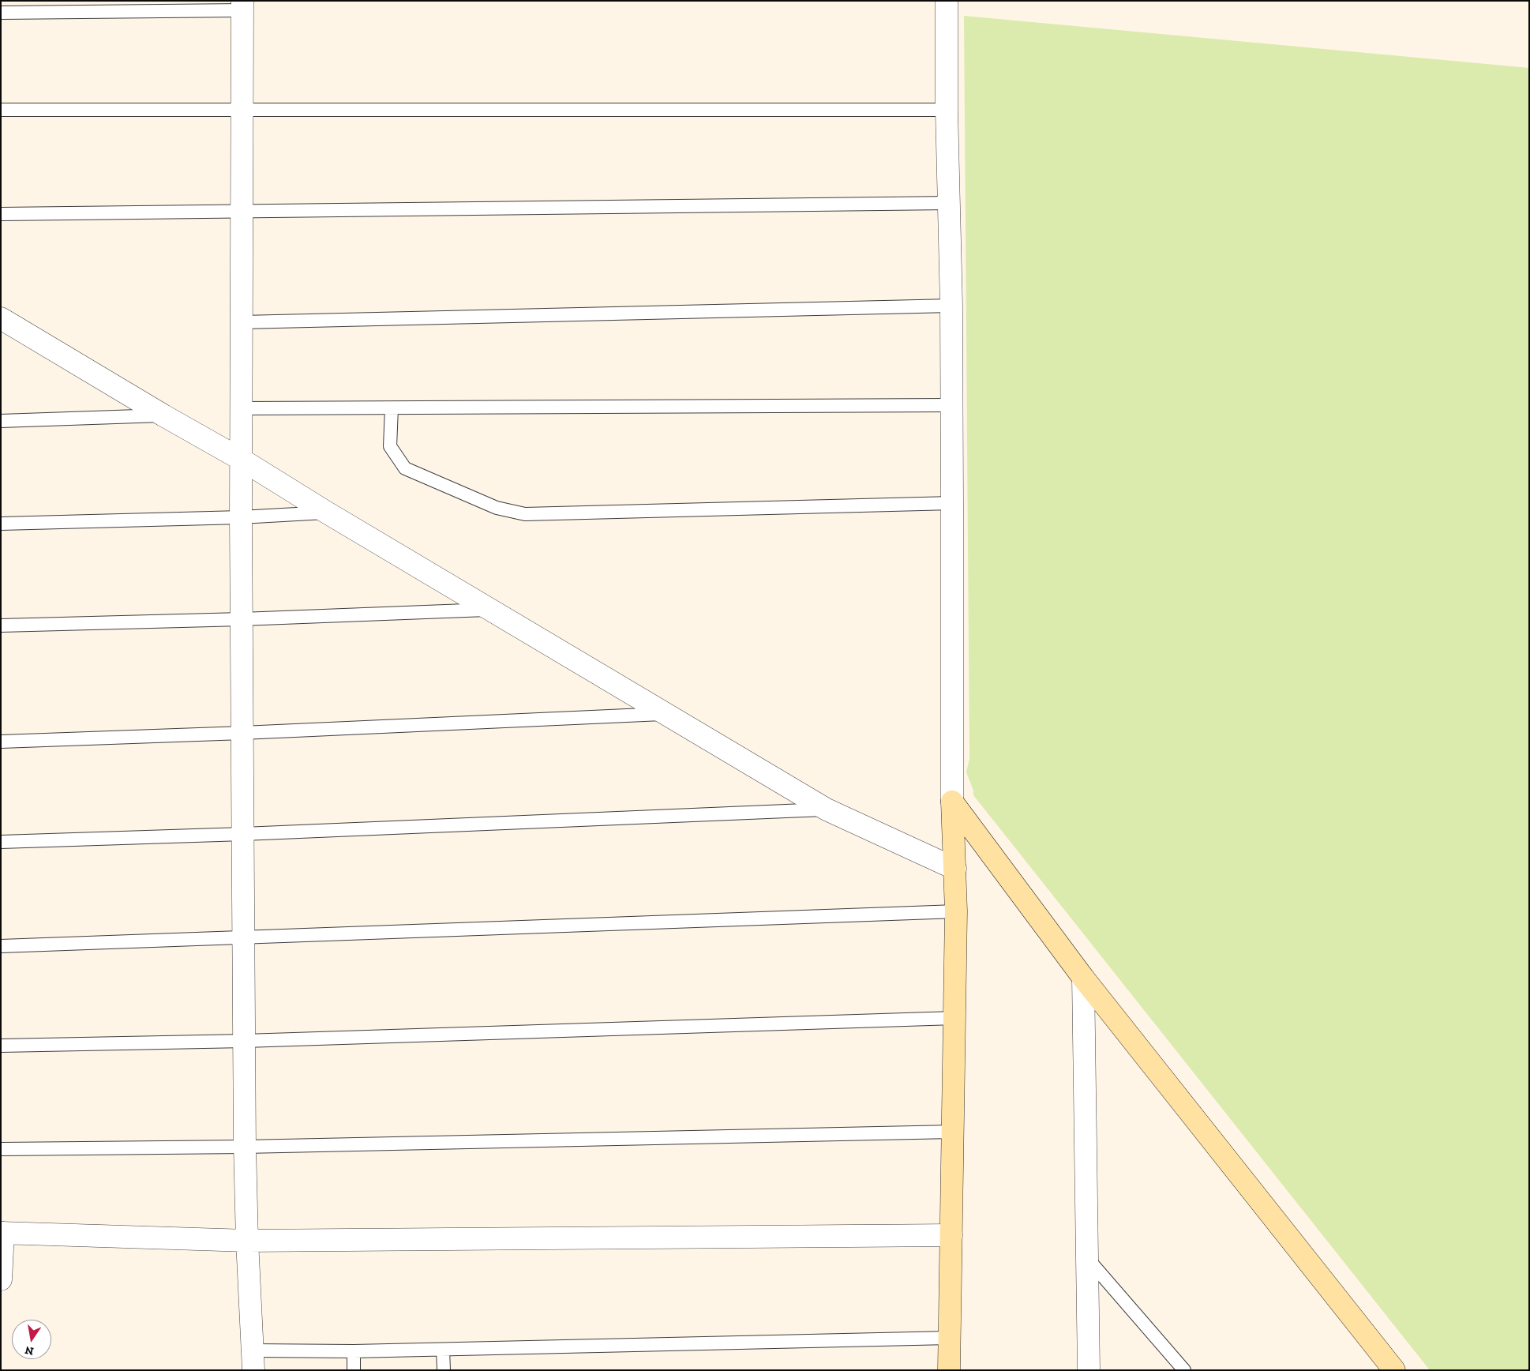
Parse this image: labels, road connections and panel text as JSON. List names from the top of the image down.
{
  "north": "bottom"
}
